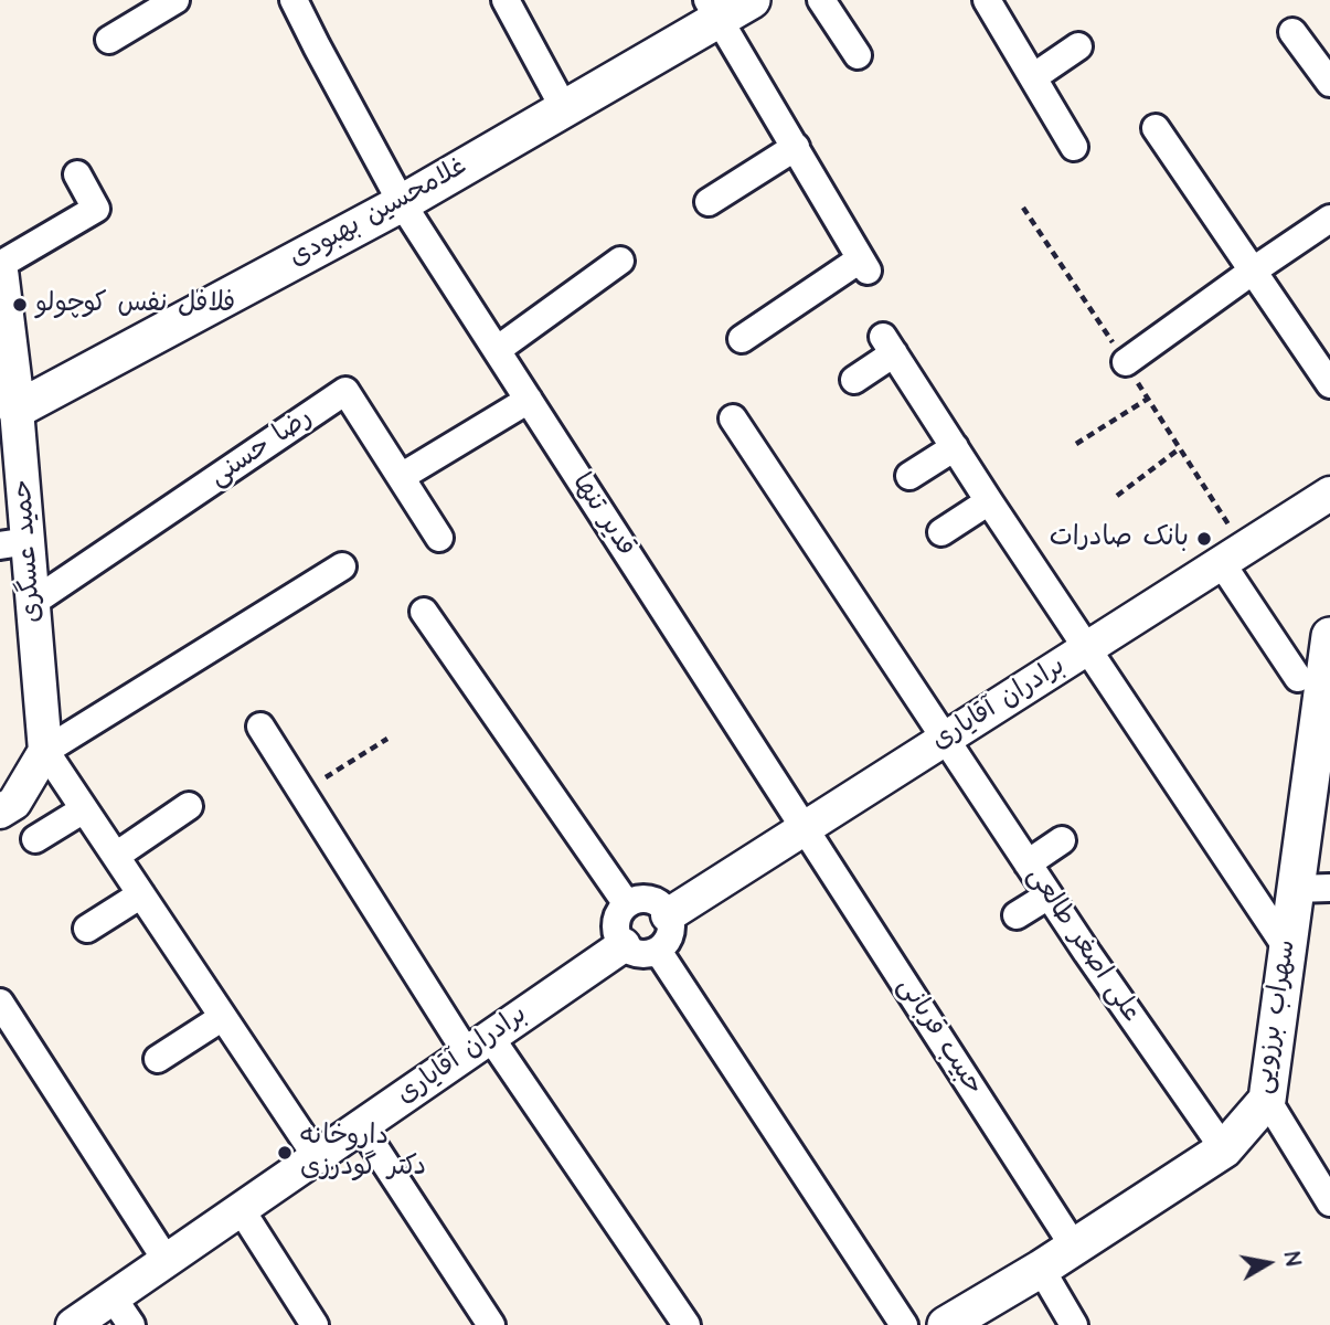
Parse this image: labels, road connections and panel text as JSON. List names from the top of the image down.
{
  "streets": {
    "main road": ["غلامحسین بهبودی", "حمید عسگری", "سهراب برزویی"],
    "street": [
      "رضا حسنی",
      "قدیر تنها",
      "برادران آقایاری",
      "علی اصغر طالعی",
      "حبیب قربانی"
    ]
  },
  "crossings": [
    ["غلامحسین بهبودی", "قدیر تنها"],
    ["غلامحسین بهبودی", "حمید عسگری"],
    ["رضا حسنی", "حمید عسگری"],
    ["قدیر تنها", "برادران آقایاری"],
    ["قدیر تنها", "حبیب قربانی"],
    ["برادران آقایاری", "علی اصغر طالعی"],
    ["برادران آقایاری", "حبیب قربانی"],
    ["علی اصغر طالعی", "سهراب برزویی"],
    ["سهراب برزویی", "حبیب قربانی"]
  ],
  "places": ["فلافل نفس کوچولو", "بانک صادرات", "داروخانه دکتر گودرزی"],
  "north": "right"
}
